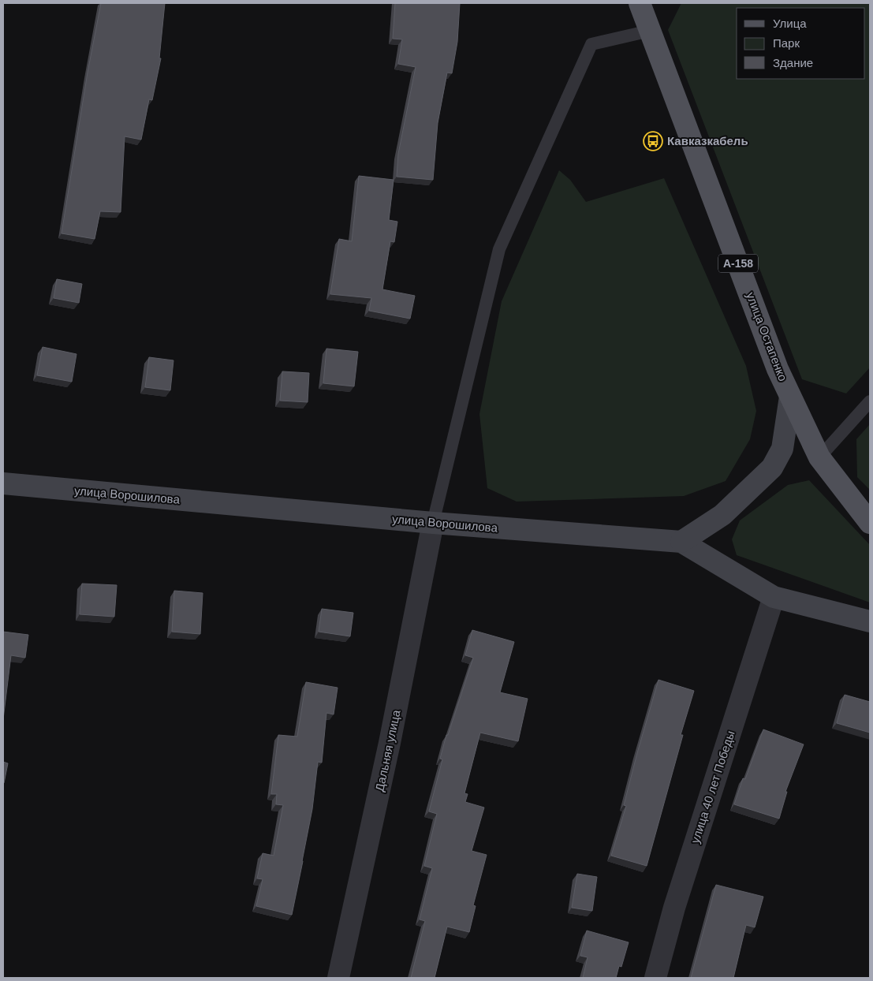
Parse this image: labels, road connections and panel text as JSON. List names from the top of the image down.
{
  "streets": {
    "main road": ["А-158", "улица Остапенко", "улица Ворошилова"],
    "street": ["Дальняя улица", "улица 40 лет Победы"]
  },
  "crossings": [
    ["улица Ворошилова", "Дальняя улица"],
    ["улица Ворошилова", "улица 40 лет Победы"]
  ],
  "places": {
    "bus stop": ["Кавказкабель"]
  },
  "legend": ["Улица", "Парк", "Здание"]
}
